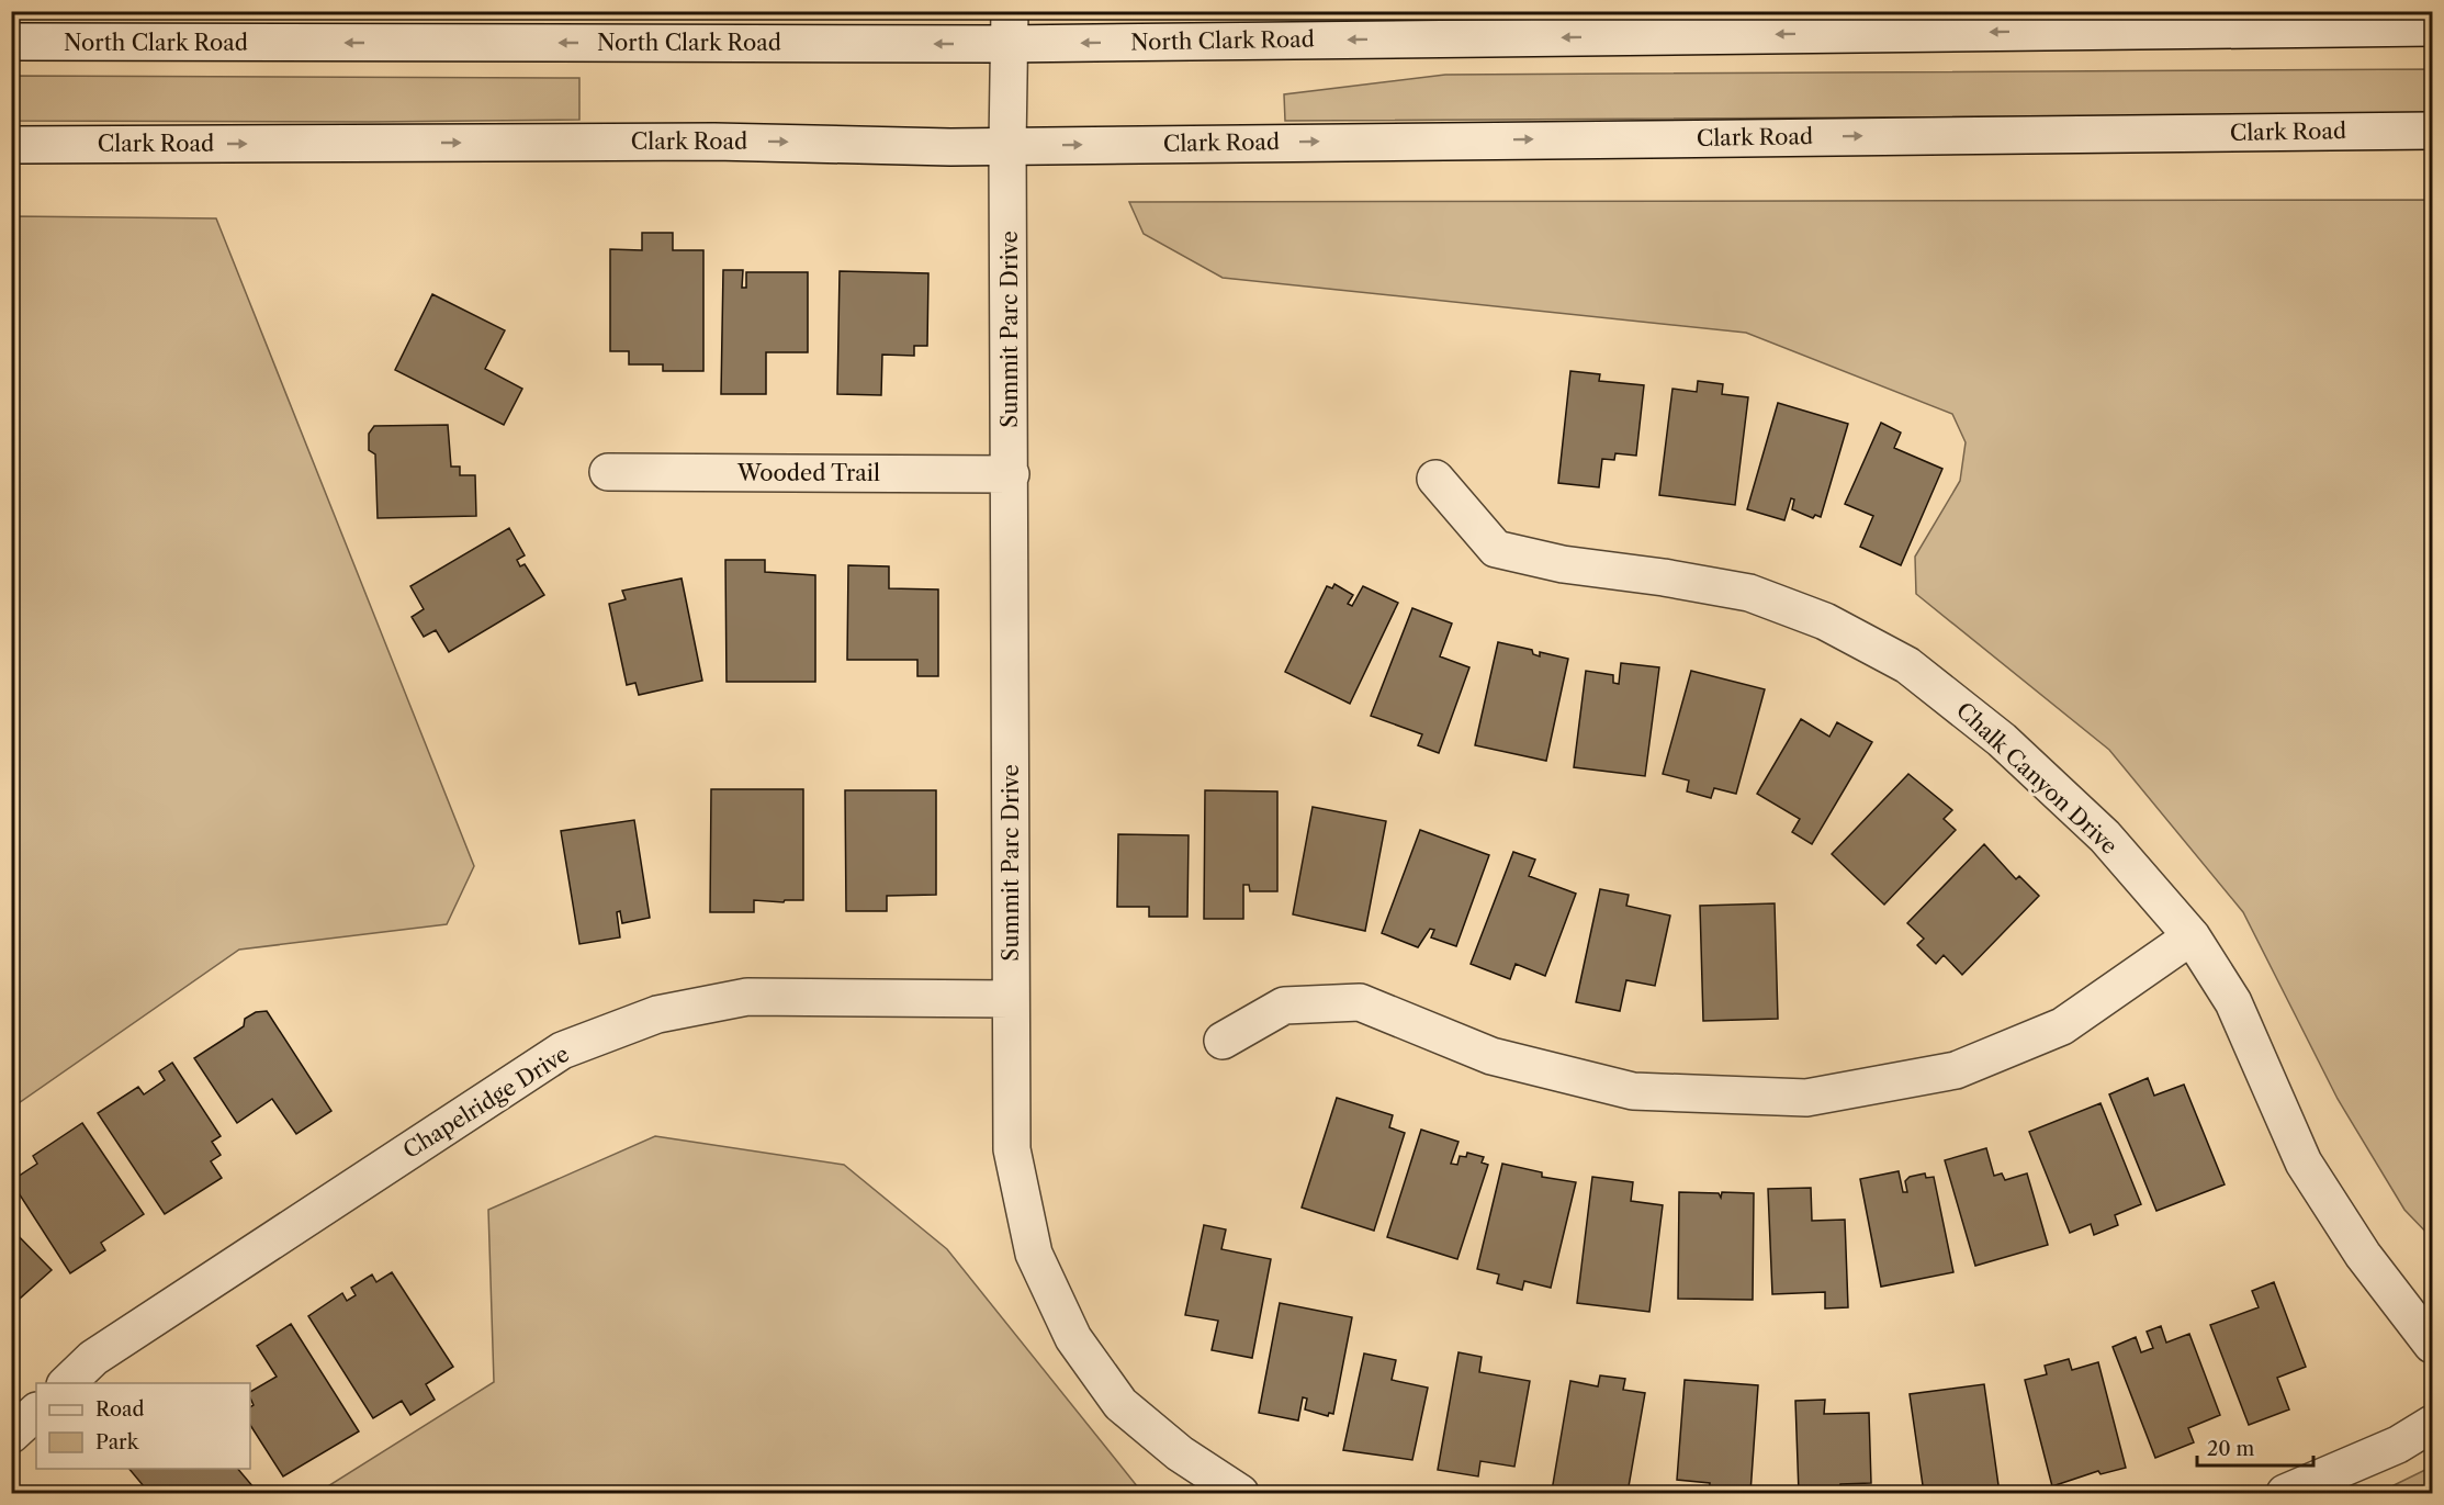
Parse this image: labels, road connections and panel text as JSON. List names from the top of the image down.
{
  "streets": {
    "street": [
      "North Clark Road",
      "Clark Road",
      "Summit Parc Drive",
      "Wooded Trail",
      "Chalk Canyon Drive",
      "Chapelridge Drive"
    ]
  },
  "crossings": [
    ["North Clark Road", "Summit Parc Drive"],
    ["Clark Road", "Summit Parc Drive"],
    ["Summit Parc Drive", "Wooded Trail"],
    ["Summit Parc Drive", "Chapelridge Drive"]
  ],
  "one_way": ["North Clark Road", "Clark Road"],
  "legend": ["Road", "Park"],
  "scale_bar": "20 m"
}
